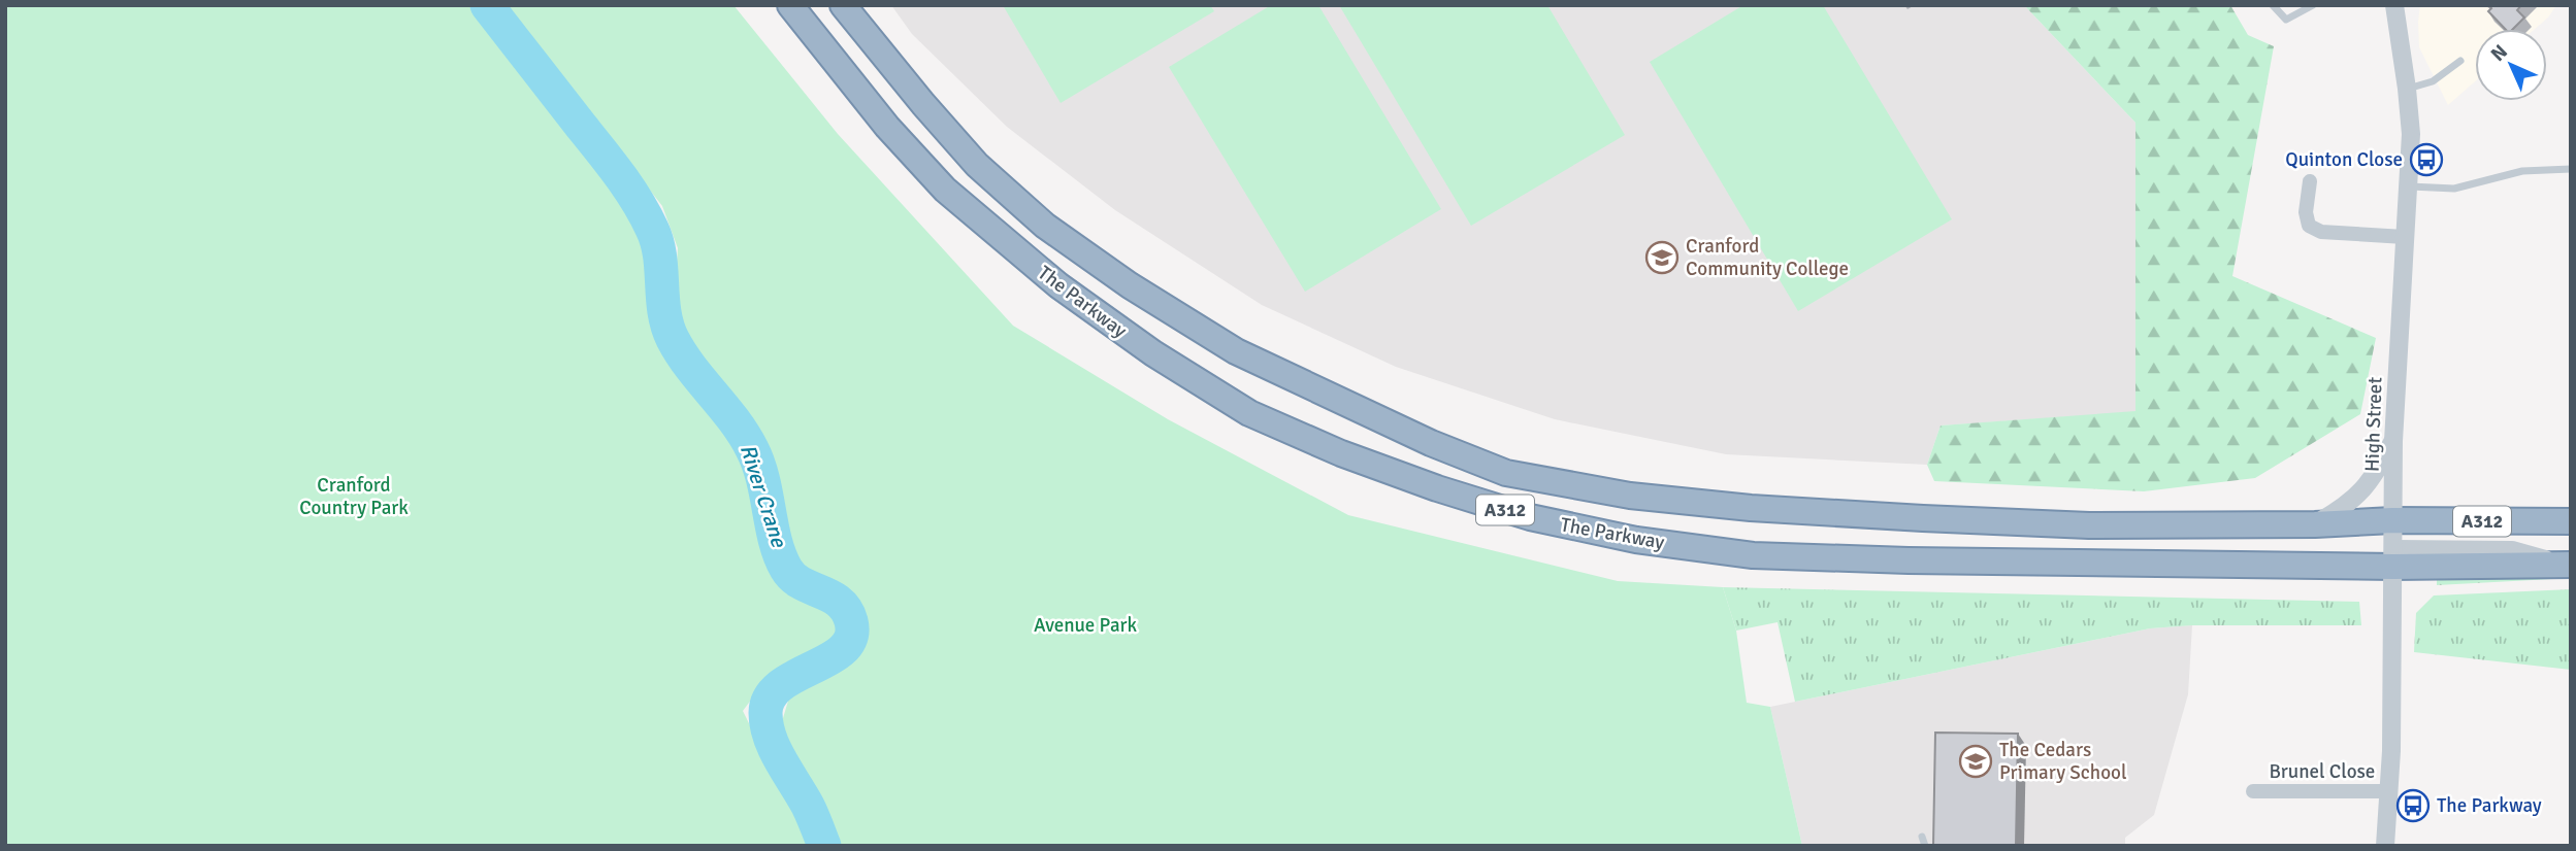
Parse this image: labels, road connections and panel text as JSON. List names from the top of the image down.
{
  "streets": {
    "highway": ["The Parkway", "A312"],
    "street": ["High Street", "Brunel Close"]
  },
  "crossings": [
    ["The Parkway", "High Street"],
    ["High Street", "Brunel Close"]
  ],
  "water": ["River Crane"],
  "parks": ["Cranford Country Park", "Avenue Park"],
  "places": {
    "bus stop": ["Quinton Close", "The Parkway"],
    "school or university": ["Cranford Community College", "The Cedars Primary School"]
  },
  "north": "top left"
}
